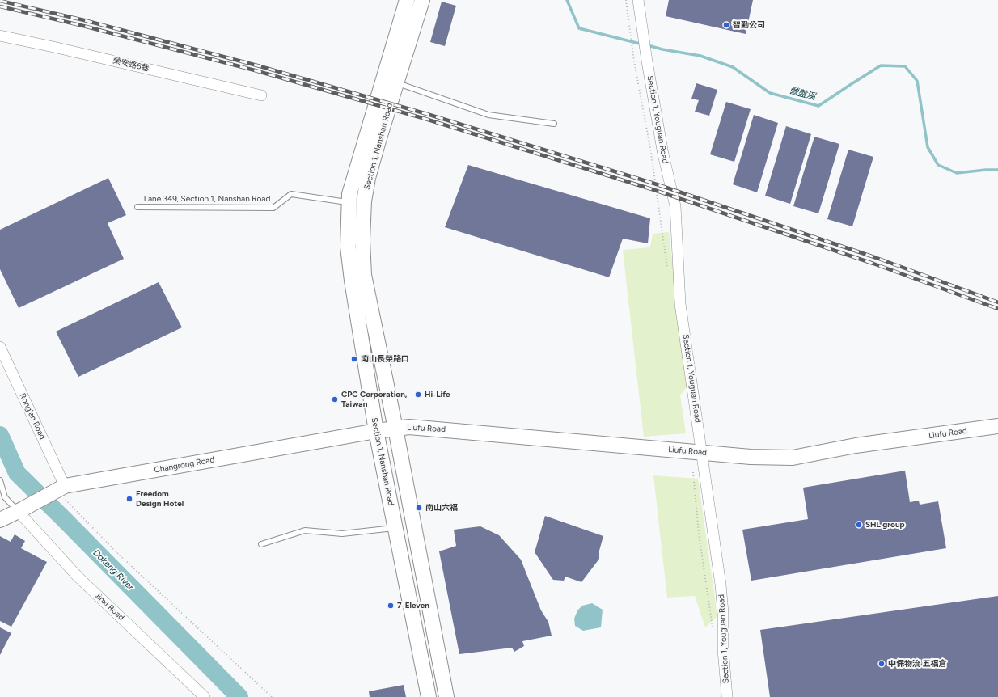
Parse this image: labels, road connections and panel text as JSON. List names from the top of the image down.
{
  "streets": {
    "street": [
      "榮安路6巷",
      "Section 1, Youguan Road",
      "Section 1, Nanshan Road",
      "Rong'an Road",
      "Liufu Road",
      "Changrong Road",
      "Jinxi Road"
    ],
    "lane": ["Lane 349, Section 1, Nanshan Road"]
  },
  "crossings": [
    ["Section 1, Youguan Road", "Liufu Road"],
    ["Section 1, Nanshan Road", "Lane 349, Section 1, Nanshan Road"],
    ["Section 1, Nanshan Road", "Liufu Road"],
    ["Section 1, Nanshan Road", "Changrong Road"],
    ["Rong'an Road", "Changrong Road"],
    ["Liufu Road", "Changrong Road"],
    ["Changrong Road", "Jinxi Road"]
  ],
  "water": ["營盤溪", "Dakeng River"],
  "places": [
    "智勤公司",
    "南山長榮路口",
    "Hi-Life",
    "CPC Corporation, Taiwan",
    "Freedom Design Hotel",
    "南山六福",
    "SHL group",
    "7-Eleven",
    "中保物流 五福倉"
  ]
}
